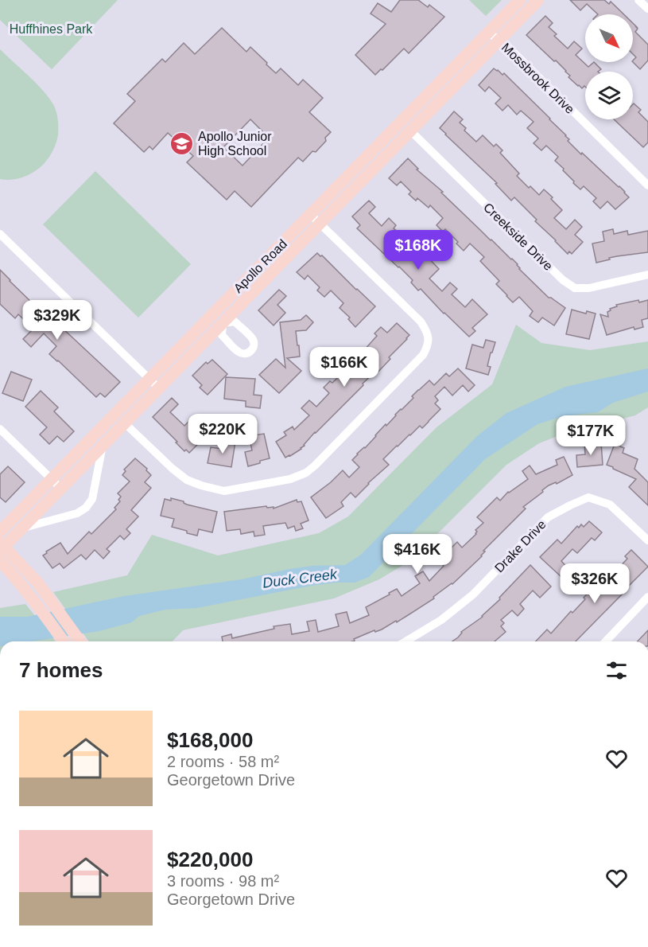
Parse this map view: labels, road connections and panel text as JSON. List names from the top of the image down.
{
  "streets": {
    "street": [
      "Mossbrook Drive",
      "Creekside Drive",
      "Apollo Road",
      "Drake Drive"
    ]
  },
  "crossings": [
    ["Mossbrook Drive", "Apollo Road"],
    ["Creekside Drive", "Apollo Road"]
  ],
  "water": ["Duck Creek"],
  "parks": ["Huffhines Park"],
  "places": {
    "school or university": ["Apollo Junior High School"]
  },
  "north": "bottom right",
  "page": {
    "price": [
      "$168K",
      "$329K",
      "$166K",
      "$220K",
      "$177K",
      "$416K",
      "$326K"
    ],
    "heading": "7 homes",
    "list": [
      {
        "name": "$168,000",
        "note": "2 rooms · 58 m² · Georgetown Drive"
      },
      {
        "name": "$220,000",
        "note": "3 rooms · 98 m² · Georgetown Drive"
      }
    ]
  }
}
